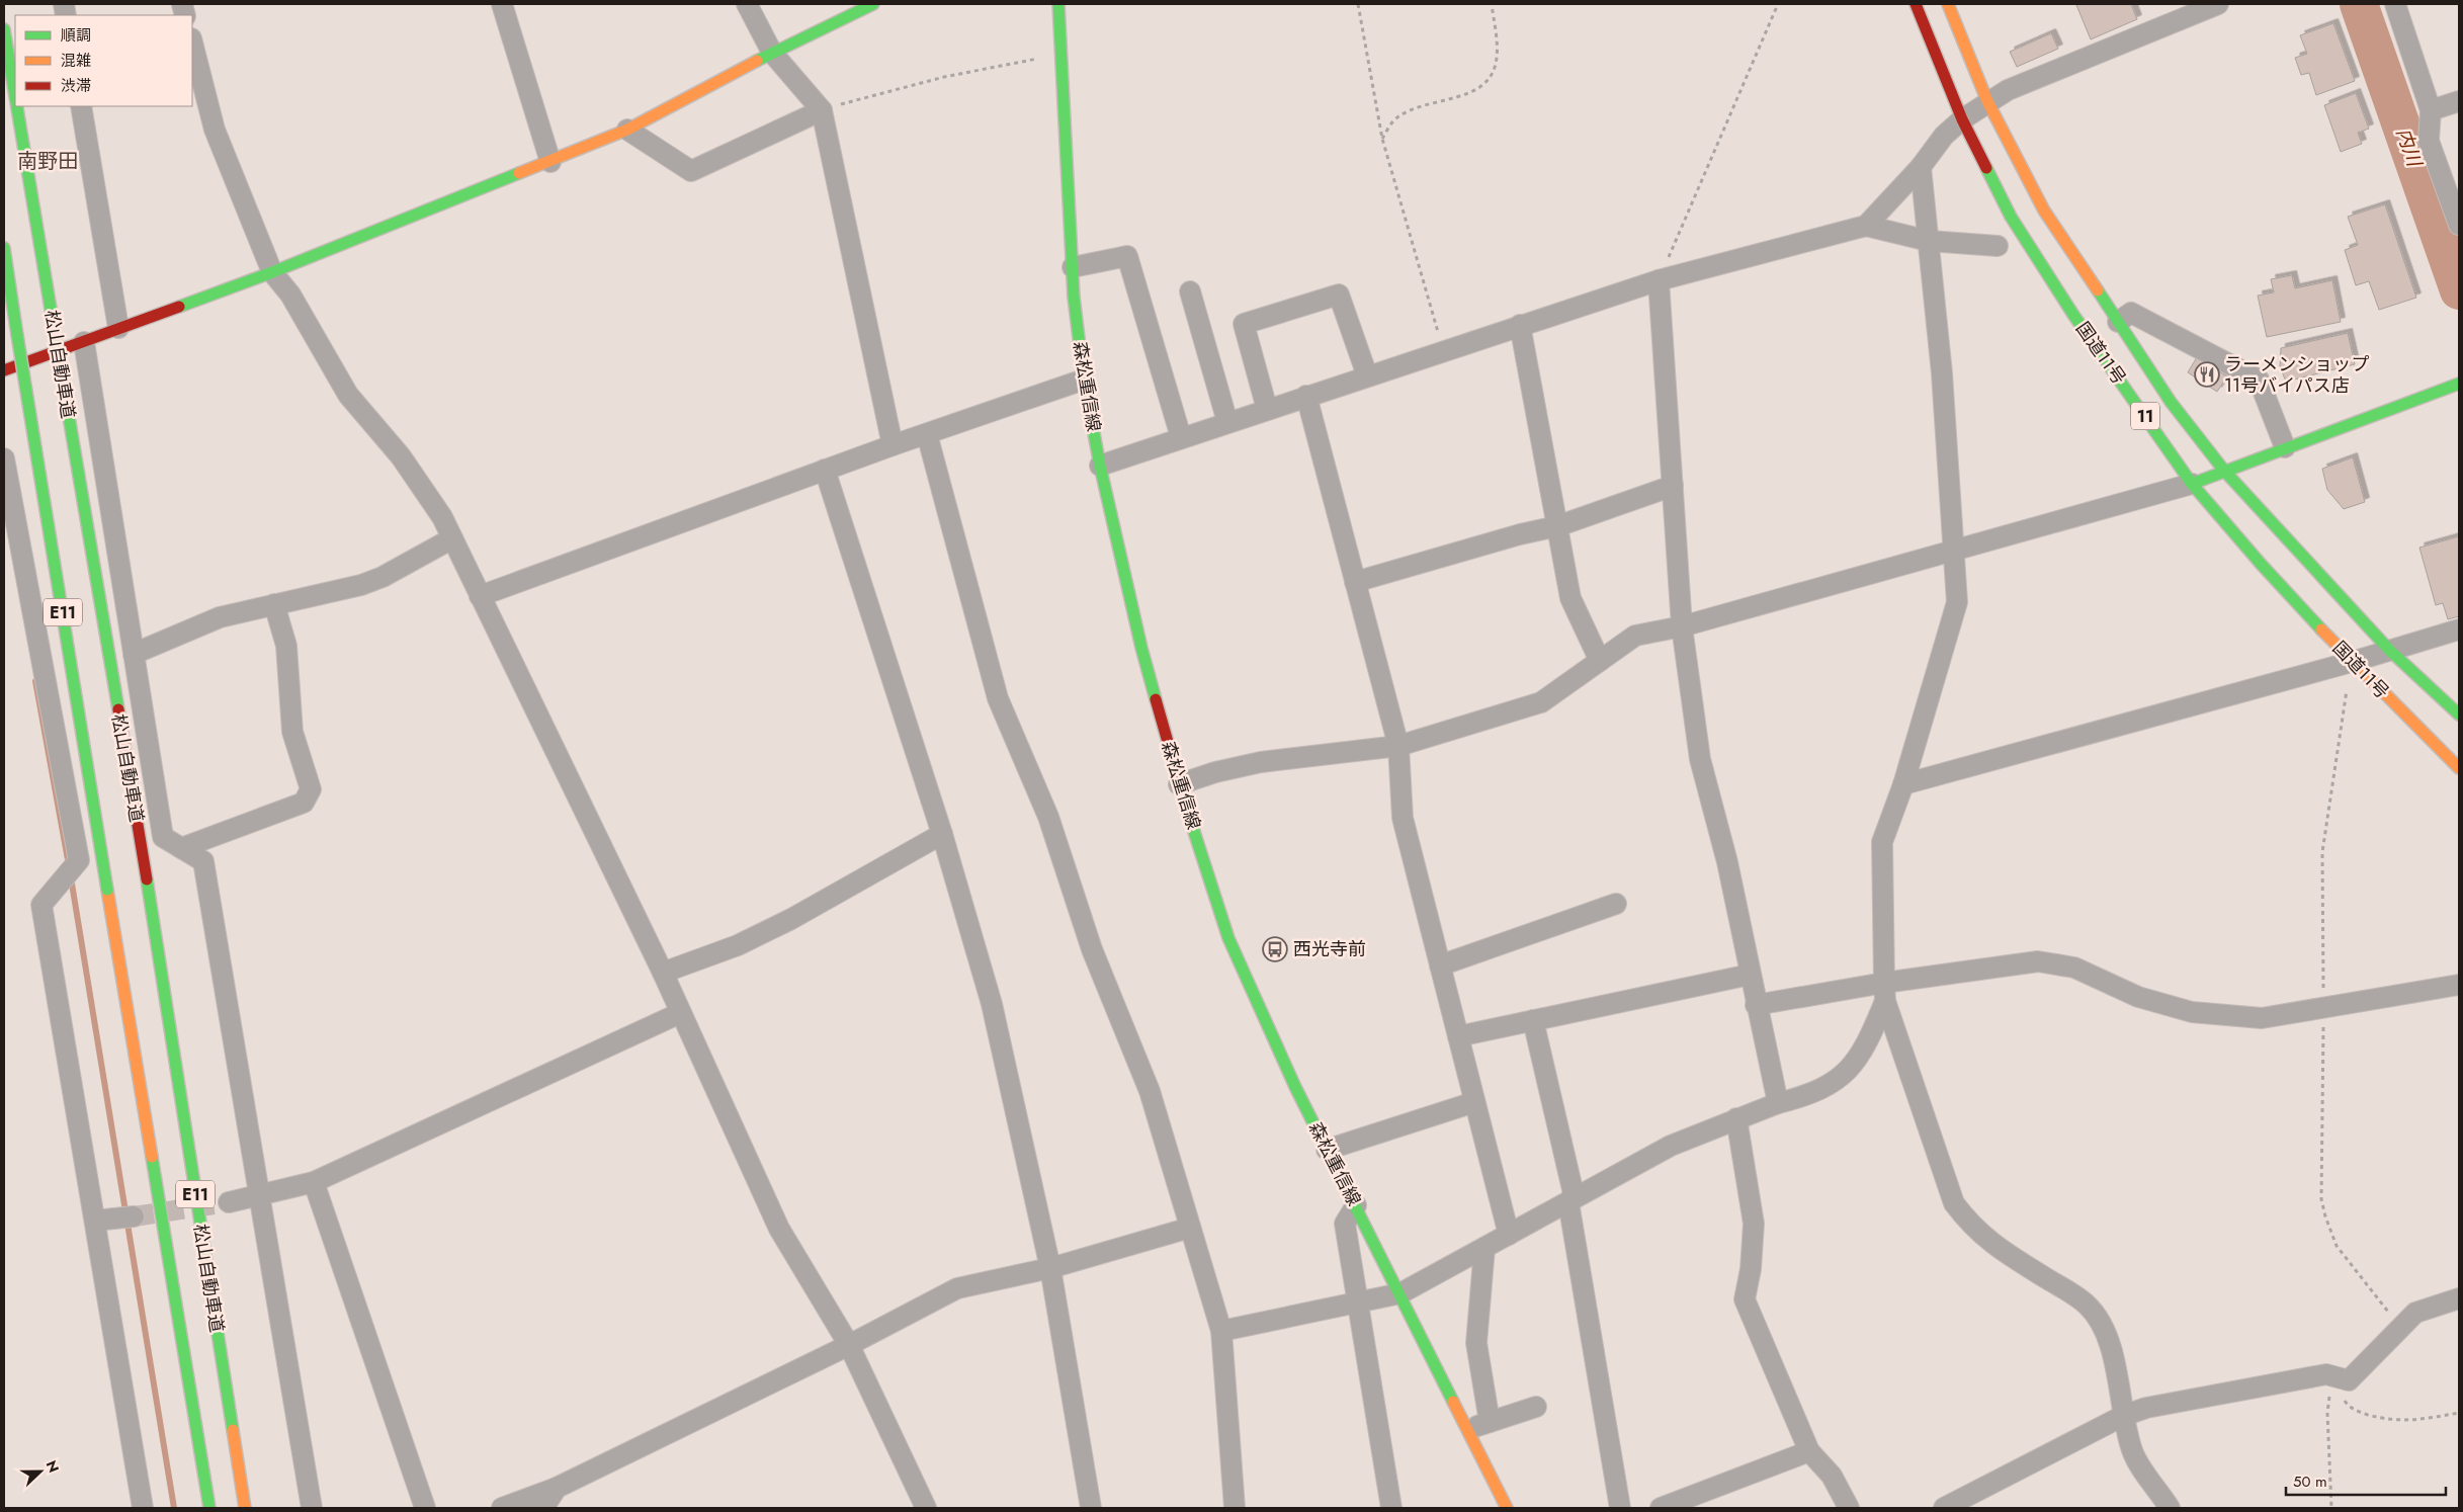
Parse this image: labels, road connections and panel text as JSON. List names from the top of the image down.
{
  "streets": {
    "main road": [
      "国道11号",
      "松山自動車道",
      "森松重信線",
      "11",
      "E11"
    ]
  },
  "districts": ["南野田"],
  "water": ["内川"],
  "places": {
    "restaurant": ["ラーメンショップ 11号バイパス店"],
    "bus stop": ["西光寺前"]
  },
  "legend": ["順調", "混雑", "渋滞"],
  "scale_bar": "50 m",
  "north": "right"
}
